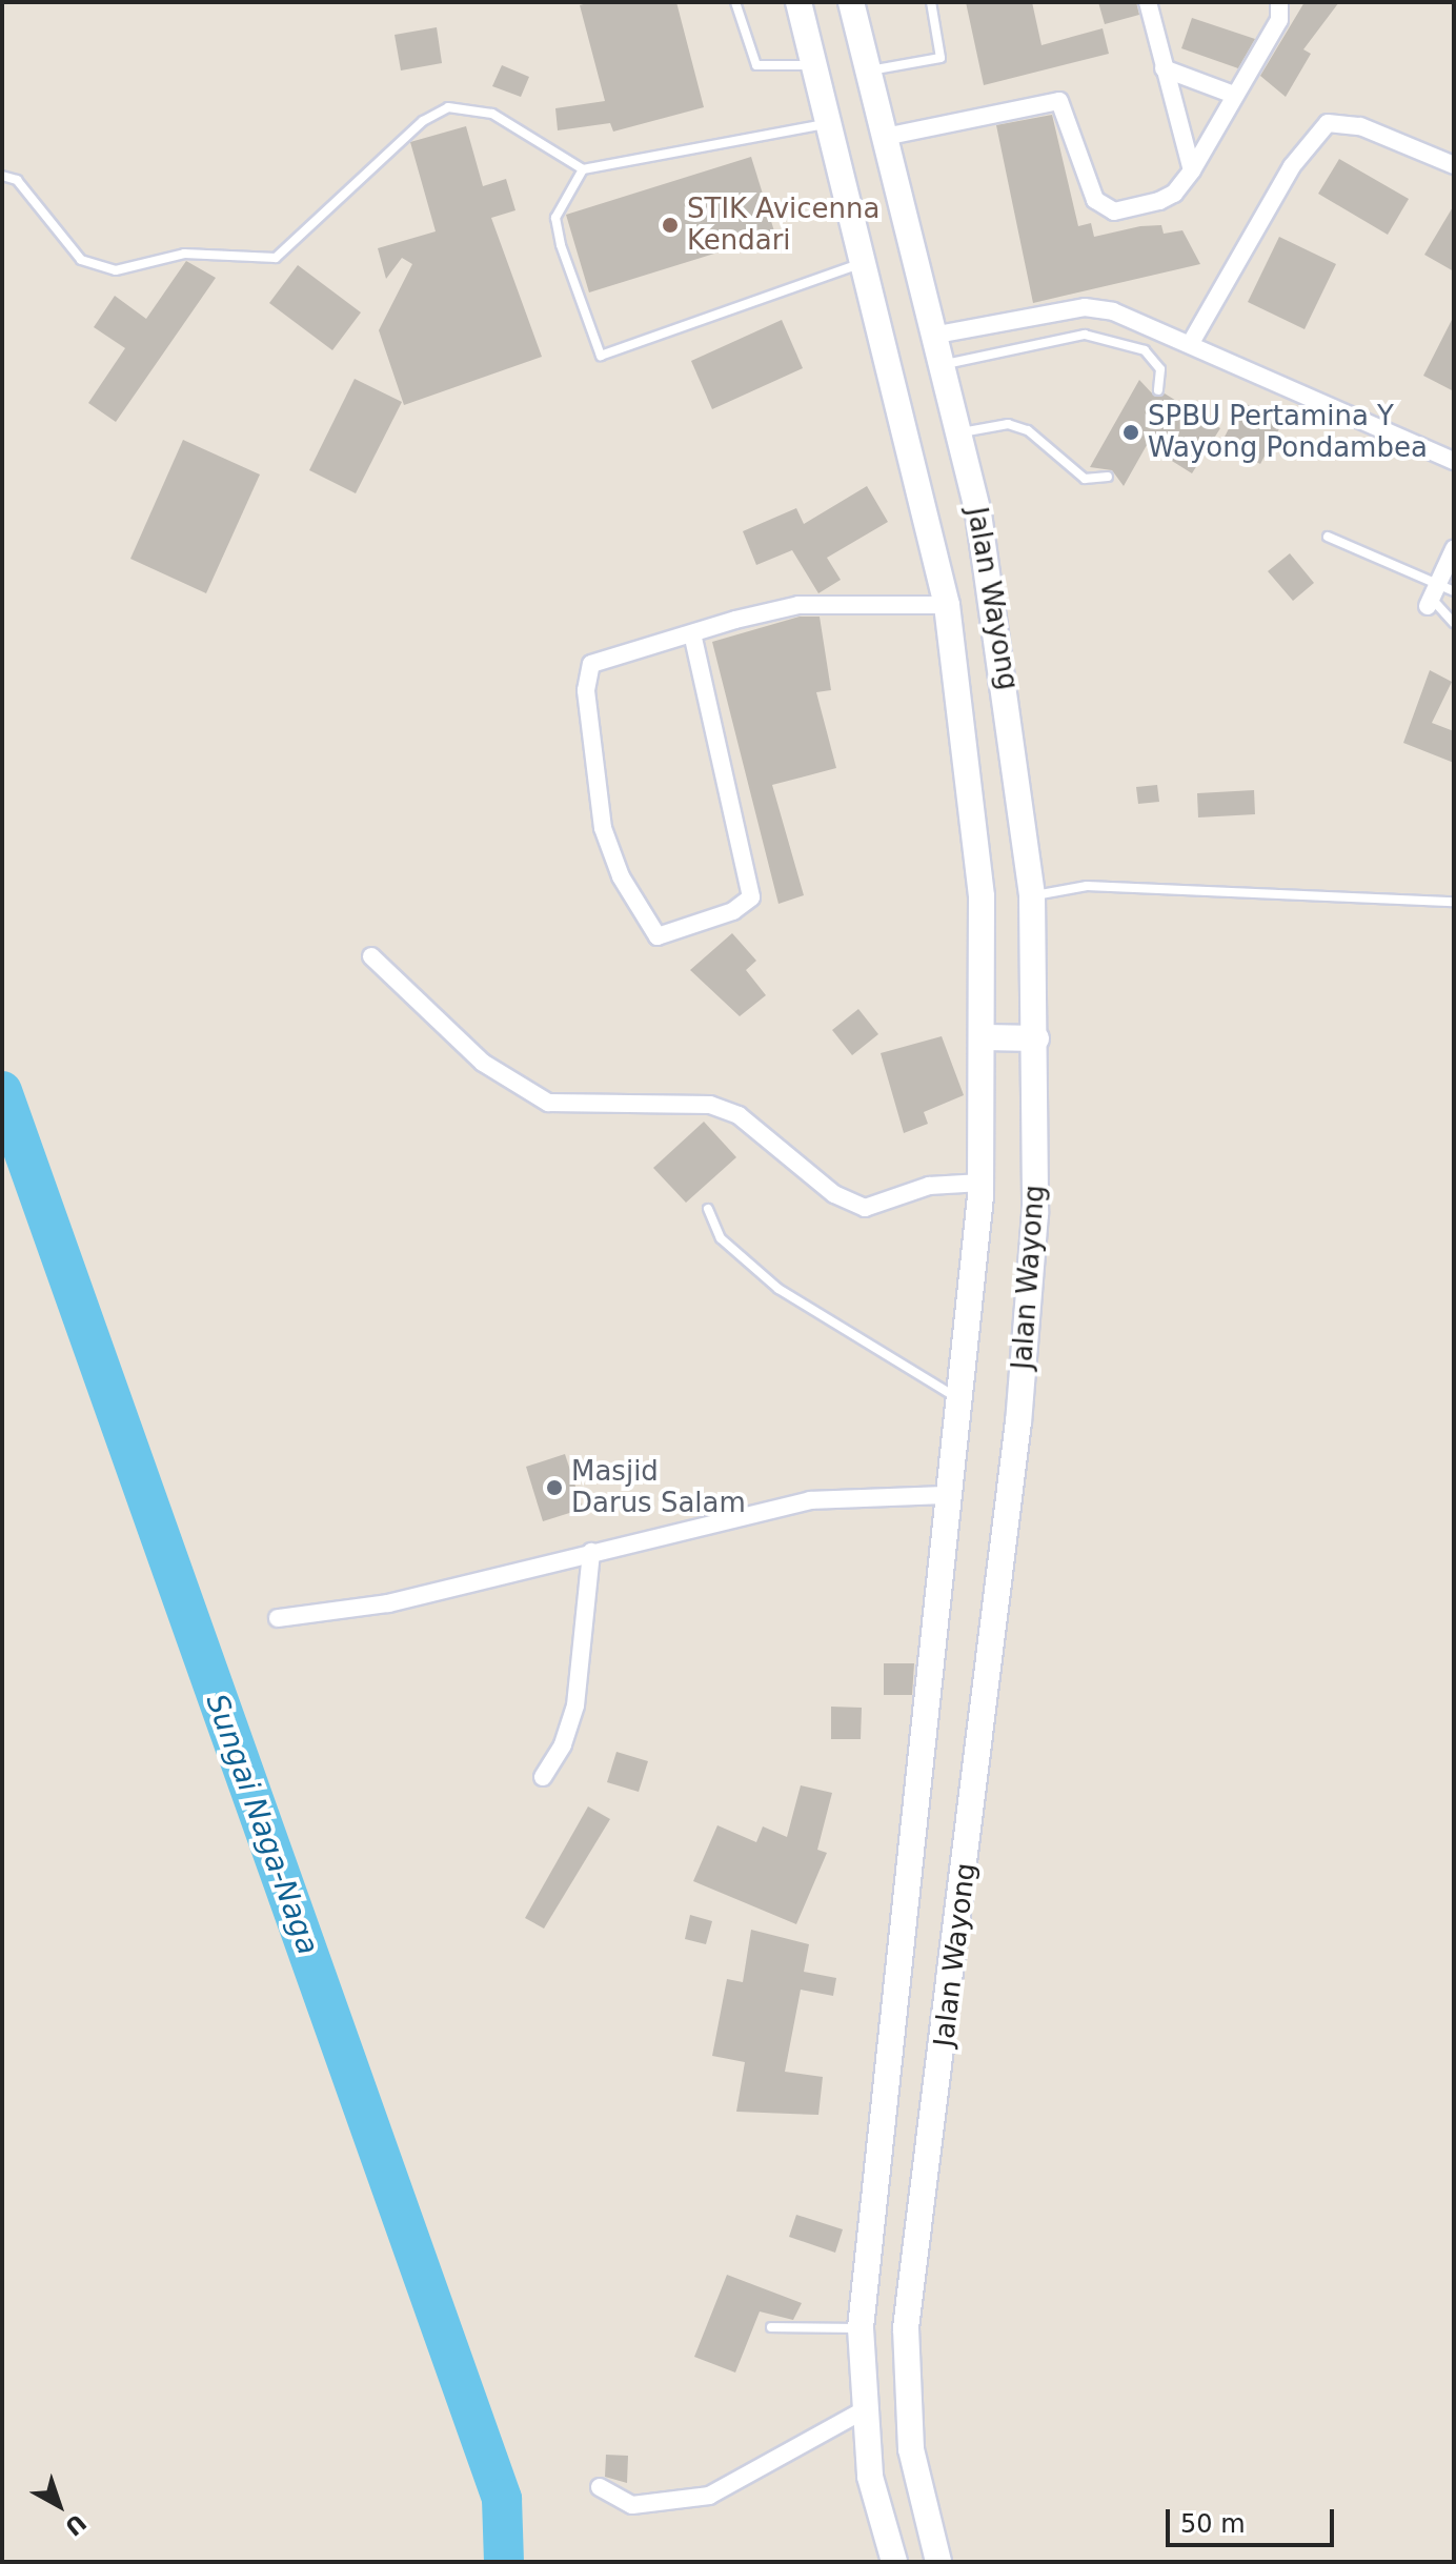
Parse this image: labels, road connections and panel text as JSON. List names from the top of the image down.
{
  "streets": {
    "main road": ["Jalan Wayong"]
  },
  "water": ["Sungai Naga-Naga"],
  "places": ["STIK Avicenna Kendari", "SPBU Pertamina Y Wayong Pondambea", "Masjid Darus Salam"],
  "scale_bar": "50 m",
  "north": "bottom right"
}
